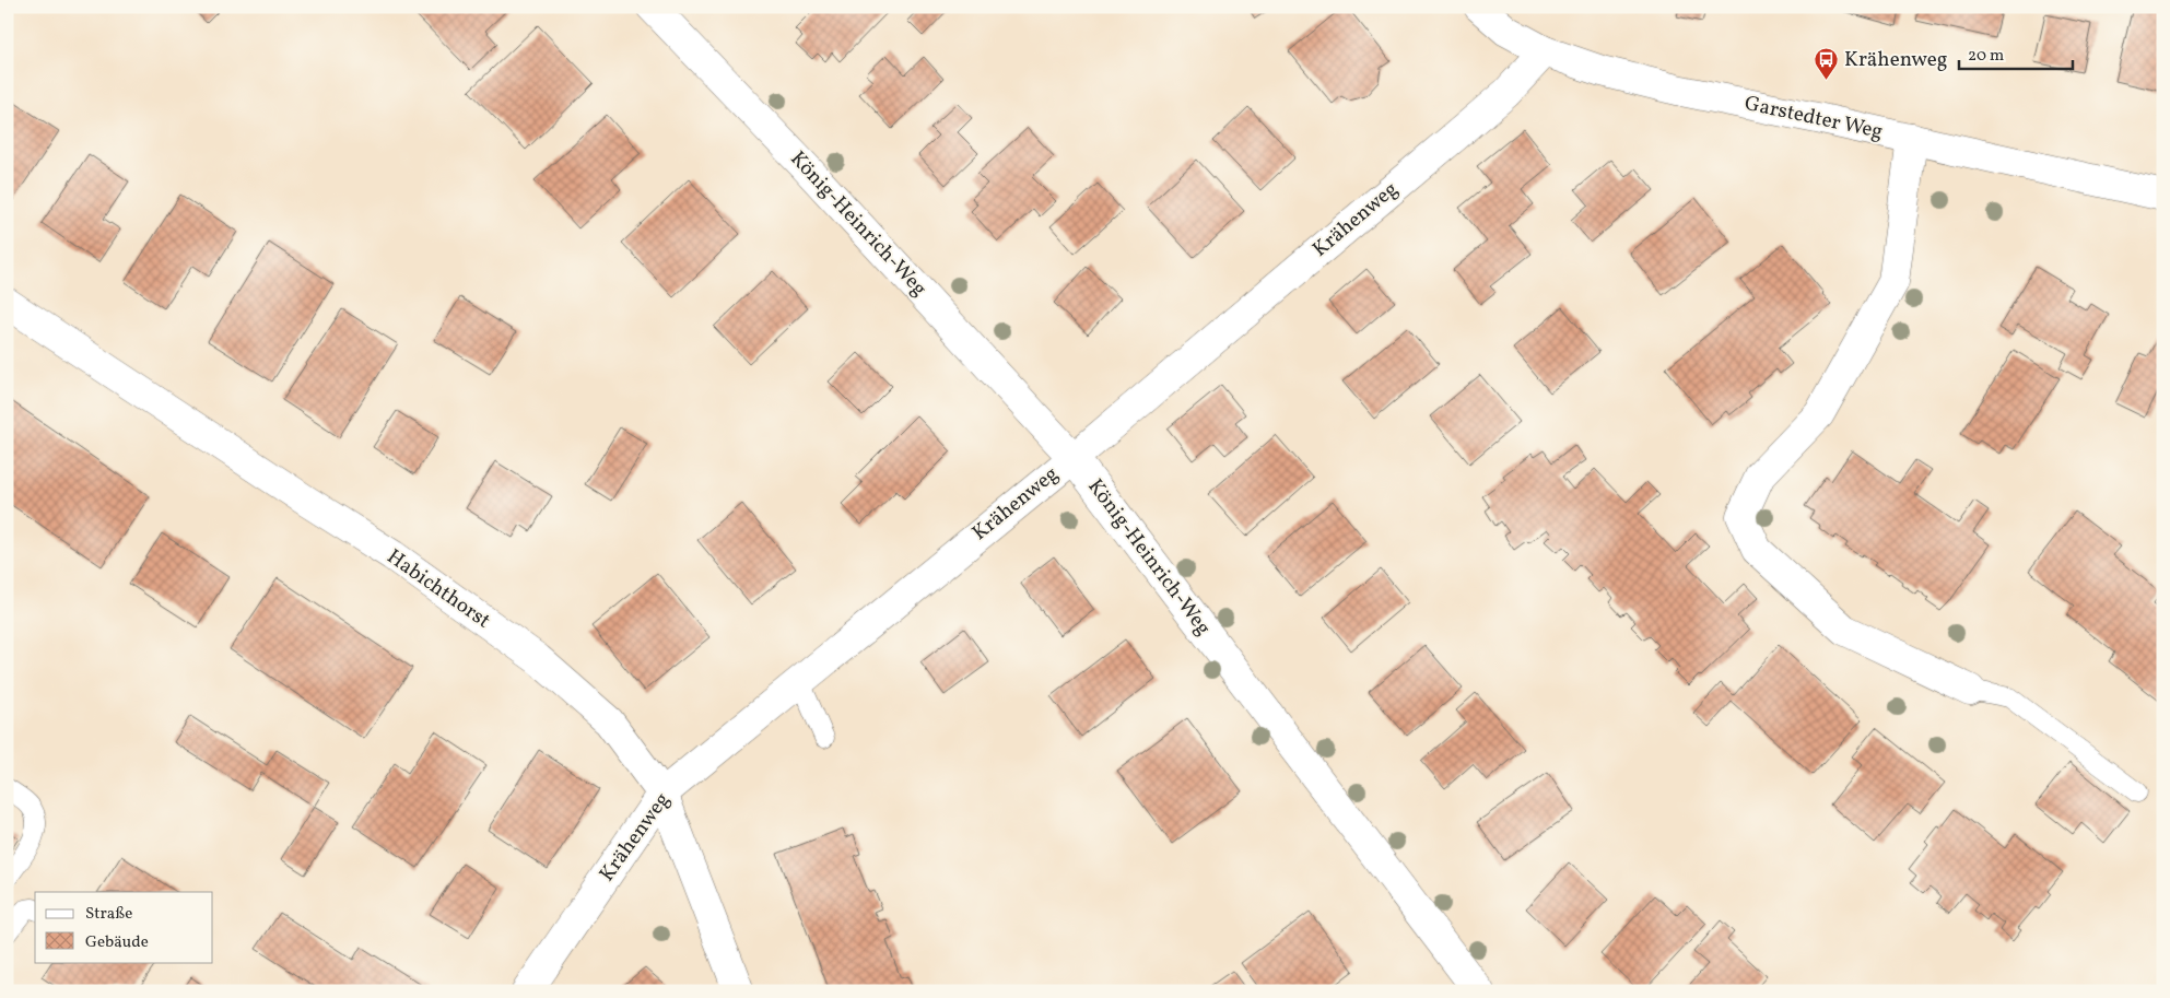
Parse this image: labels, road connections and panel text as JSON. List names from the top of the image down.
{
  "streets": {
    "street": [
      "Garstedter Weg",
      "Krähenweg",
      "König-Heinrich-Weg",
      "Habichthorst"
    ]
  },
  "crossings": [
    ["Garstedter Weg", "Krähenweg"],
    ["Krähenweg", "König-Heinrich-Weg"],
    ["Krähenweg", "Habichthorst"]
  ],
  "places": {
    "bus stop": ["Krähenweg"]
  },
  "legend": ["Straße", "Gebäude"],
  "scale_bar": "20 m"
}
